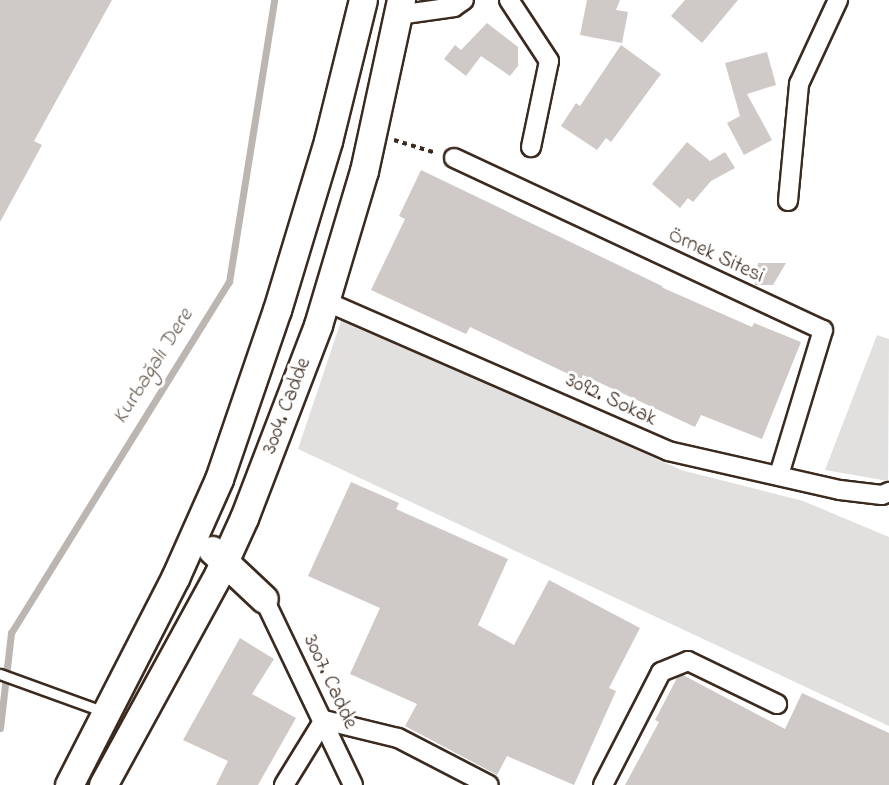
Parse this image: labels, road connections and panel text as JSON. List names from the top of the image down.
{
  "streets": {
    "main road": ["3004. Cadde"],
    "street": ["Örnek Sitesi", "3092. Sokak", "3007. Cadde"]
  },
  "crossings": [
    ["Örnek Sitesi", "3092. Sokak"],
    ["3092. Sokak", "3004. Cadde"]
  ],
  "water": ["Kurbağalı Dere"]
}
